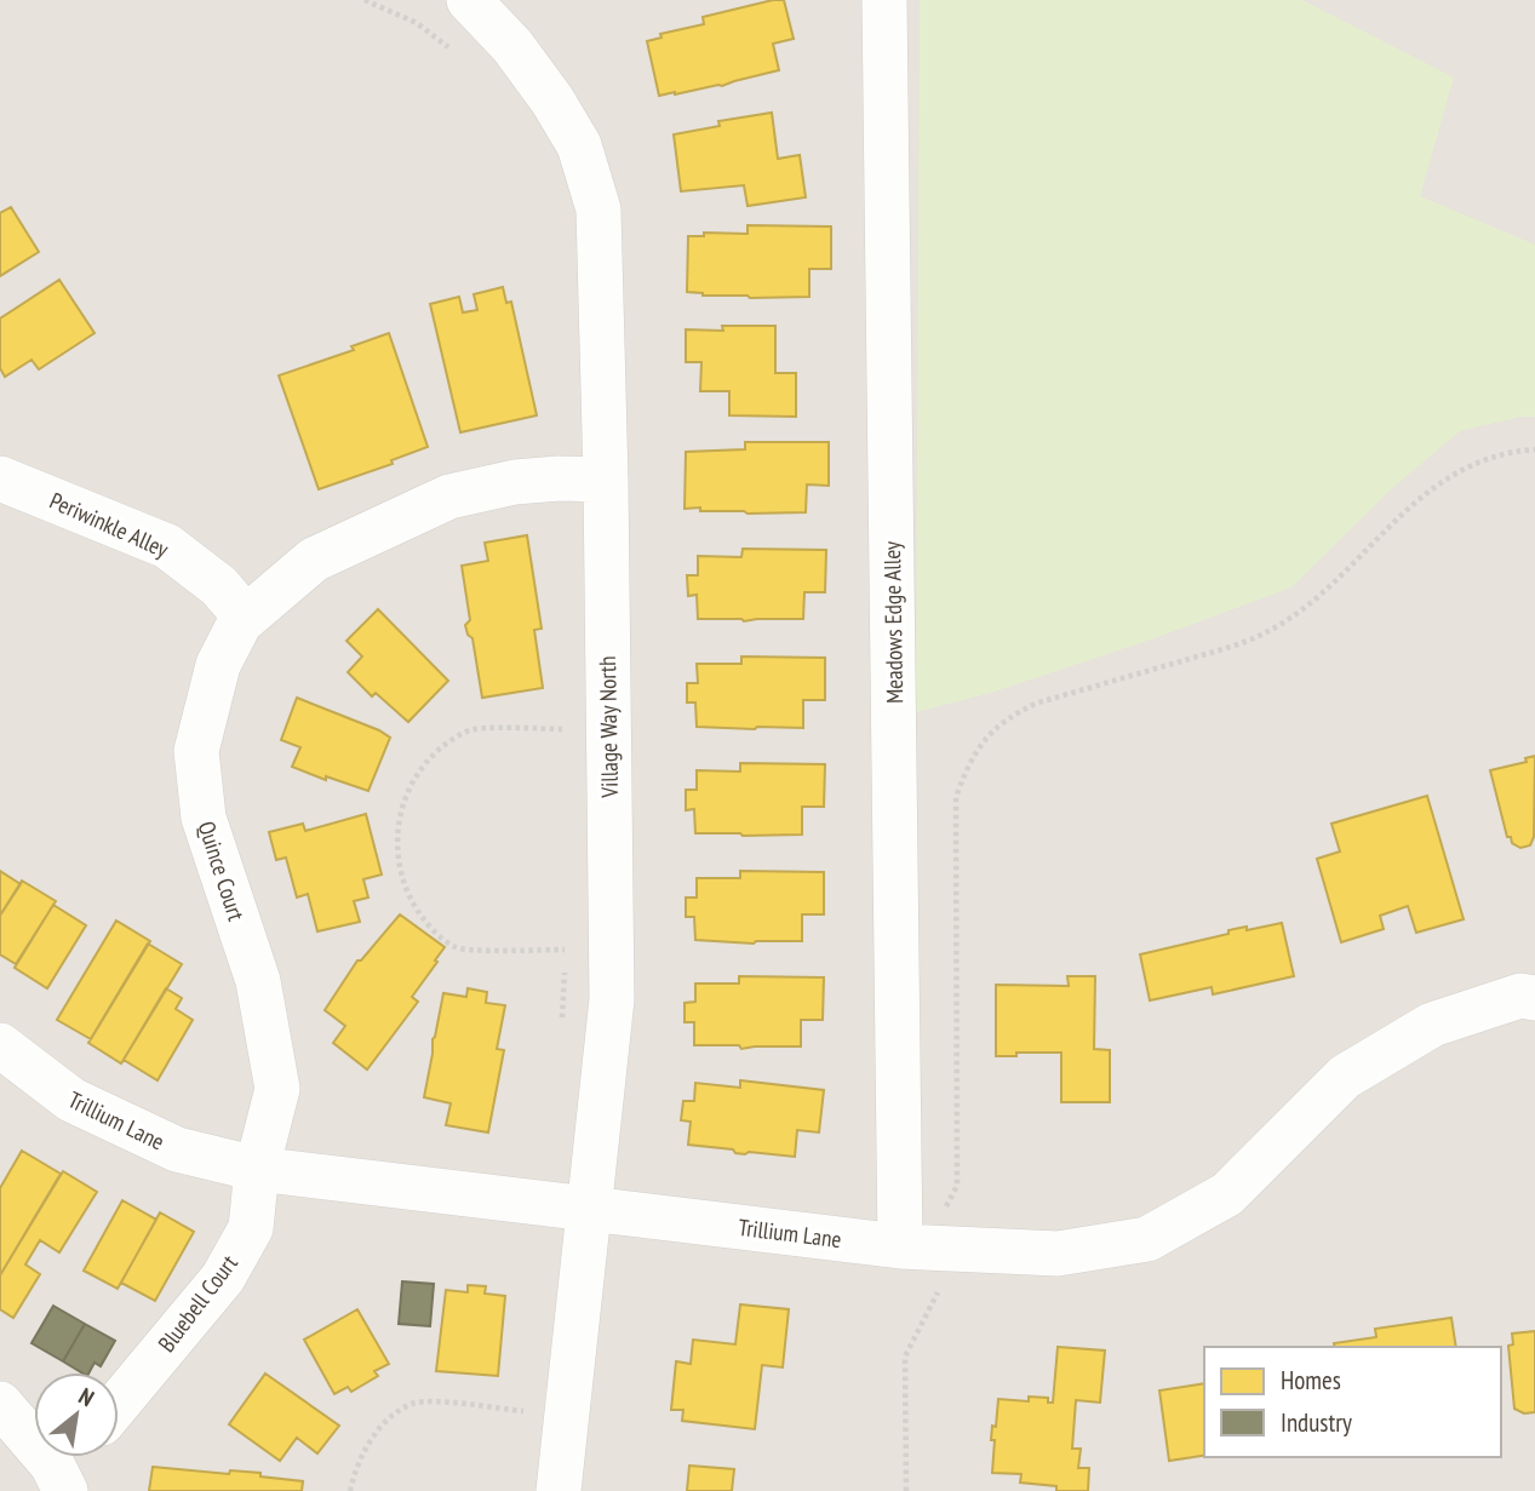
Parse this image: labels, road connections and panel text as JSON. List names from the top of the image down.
{
  "streets": {
    "street": [
      "Periwinkle Alley",
      "Meadows Edge Alley",
      "Village Way North",
      "Quince Court",
      "Trillium Lane",
      "Bluebell Court"
    ]
  },
  "crossings": [
    ["Periwinkle Alley", "Quince Court"],
    ["Meadows Edge Alley", "Trillium Lane"],
    ["Village Way North", "Quince Court"],
    ["Village Way North", "Trillium Lane"],
    ["Quince Court", "Trillium Lane"],
    ["Quince Court", "Bluebell Court"],
    ["Trillium Lane", "Bluebell Court"]
  ],
  "legend": ["Homes", "Industry"],
  "north": "top right"
}
